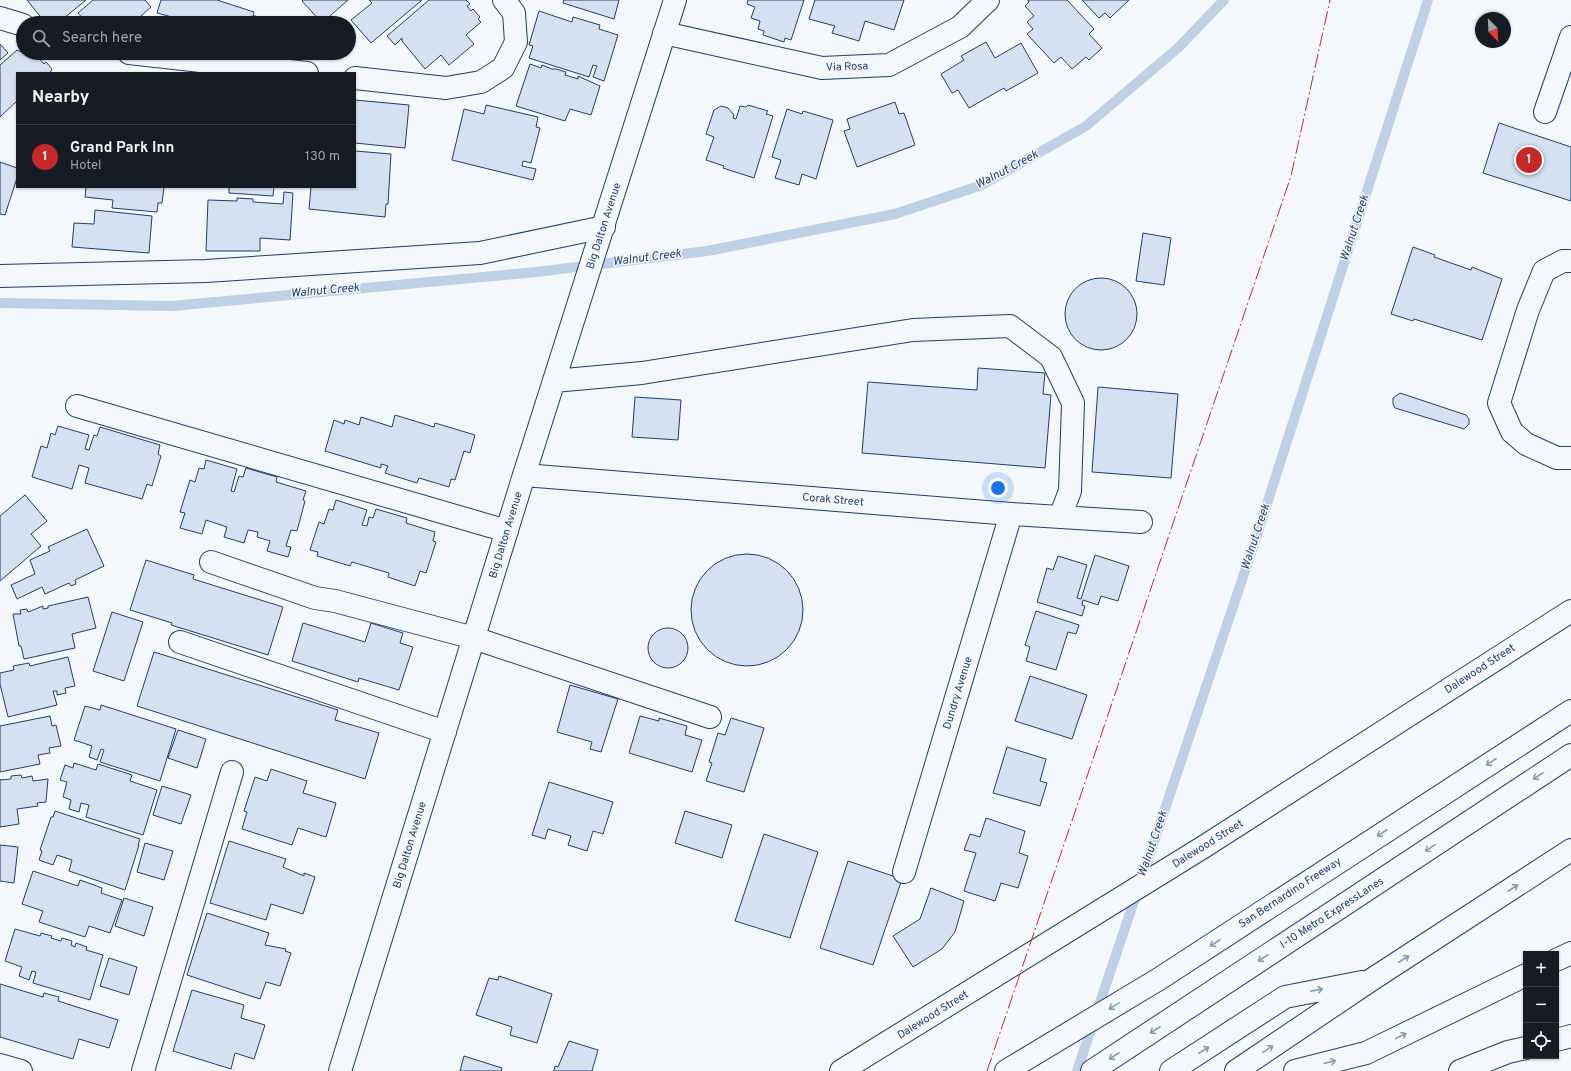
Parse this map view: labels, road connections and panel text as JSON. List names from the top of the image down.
{
  "streets": {
    "main road": [
      "Via Rosa",
      "Big Dalton Avenue",
      "Corak Street",
      "Dalewood Street",
      "Dundry Avenue",
      "San Bernardino Freeway",
      "I-10 Metro ExpressLanes"
    ]
  },
  "crossings": [
    ["Via Rosa", "Big Dalton Avenue"],
    ["Big Dalton Avenue", "Corak Street"],
    ["Corak Street", "Dundry Avenue"]
  ],
  "water": ["Walnut Creek"],
  "north": "bottom right",
  "page": {
    "search": "Search here",
    "heading": "Nearby",
    "list": [
      {
        "mark": "1",
        "name": "Grand Park Inn",
        "note": "Hotel",
        "value": "130 m"
      }
    ],
    "pins": "1",
    "map_buttons": ["+", "−"]
  }
}
